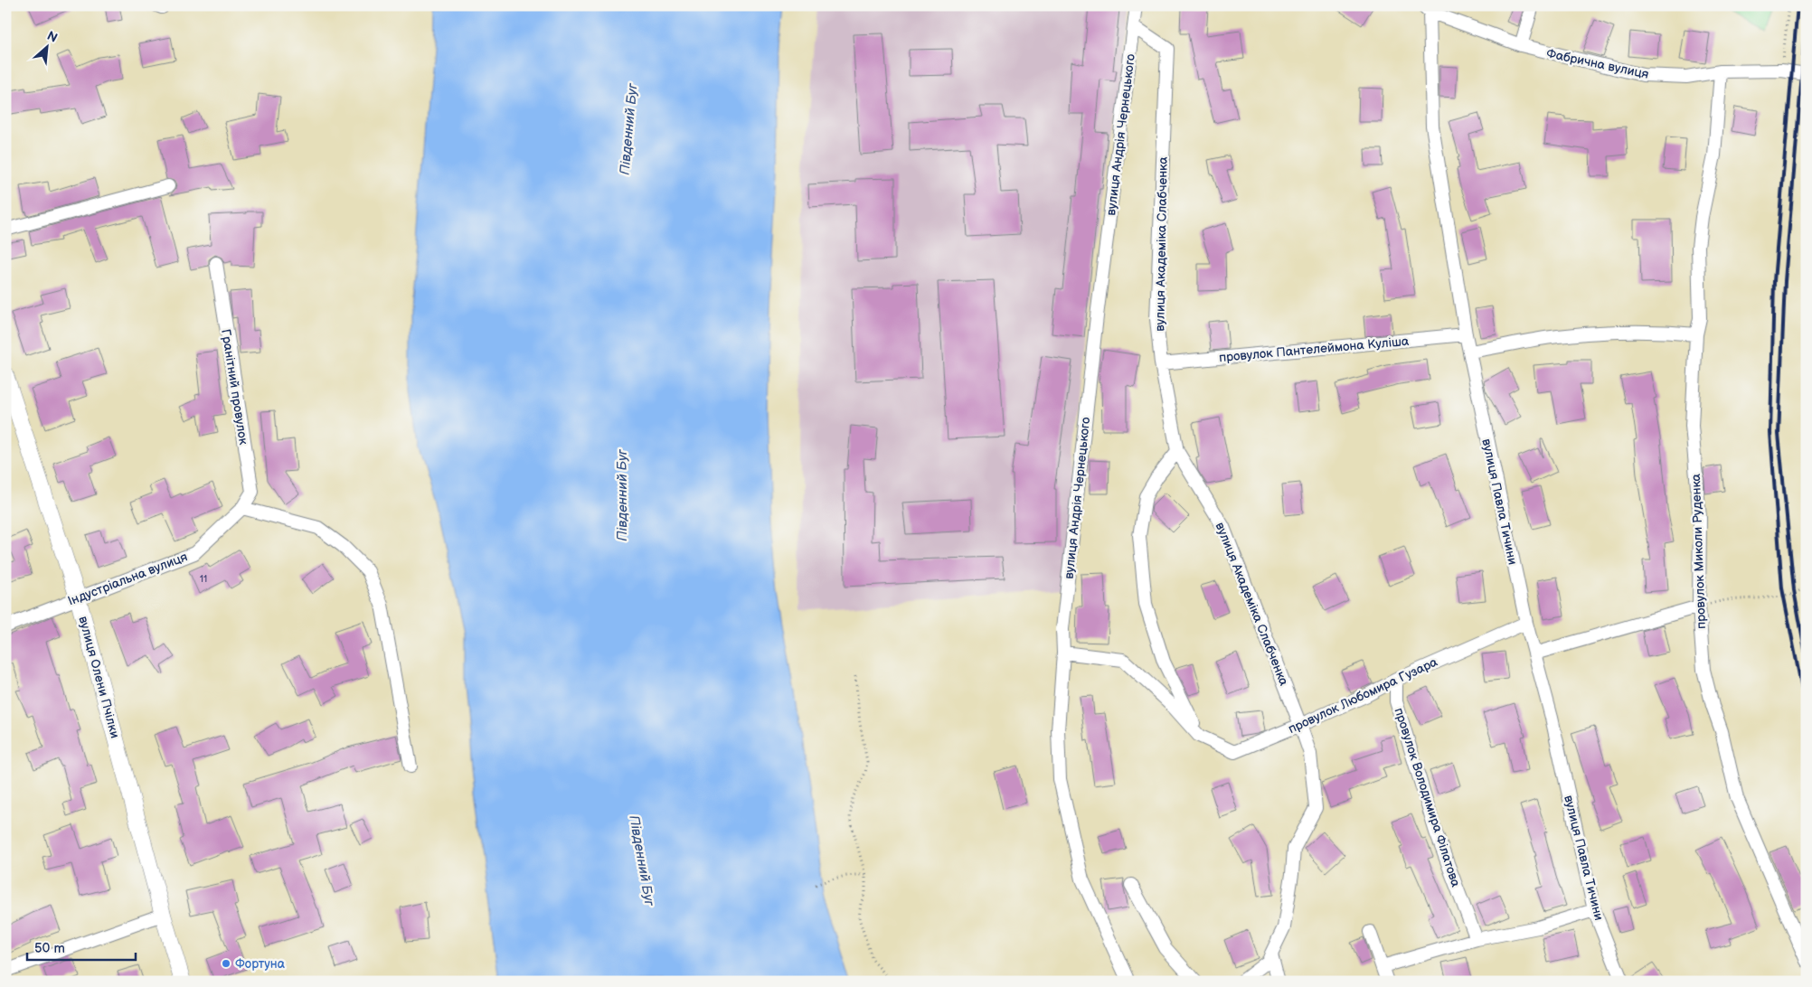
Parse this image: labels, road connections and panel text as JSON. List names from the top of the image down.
{
  "streets": {
    "street": [
      "Фабрична вулиця",
      "вулиця Андрія Чернецького",
      "вулиця Академіка Слабченка",
      "провулок Пантелеймона Куліша",
      "Гранітний провулок",
      "вулиця Павла Тичини",
      "провулок Миколи Руденка",
      "Індустріальна вулиця",
      "вулиця Олени Пчілки",
      "провулок Любомира Гузара",
      "провулок Володимира Філатова"
    ]
  },
  "crossings": [
    ["Фабрична вулиця", "вулиця Павла Тичини"],
    ["Фабрична вулиця", "провулок Миколи Руденка"],
    ["вулиця Андрія Чернецького", "вулиця Академіка Слабченка"],
    ["вулиця Академіка Слабченка", "провулок Пантелеймона Куліша"],
    ["вулиця Академіка Слабченка", "провулок Любомира Гузара"],
    ["провулок Пантелеймона Куліша", "вулиця Павла Тичини"],
    ["Гранітний провулок", "Індустріальна вулиця"],
    ["вулиця Павла Тичини", "провулок Любомира Гузара"],
    ["Індустріальна вулиця", "вулиця Олени Пчілки"],
    ["провулок Любомира Гузара", "провулок Володимира Філатова"]
  ],
  "water": ["Південний Буг"],
  "places": ["Фортуна"],
  "house_numbers": ["11"],
  "scale_bar": "50 m",
  "north": "top right"
}
